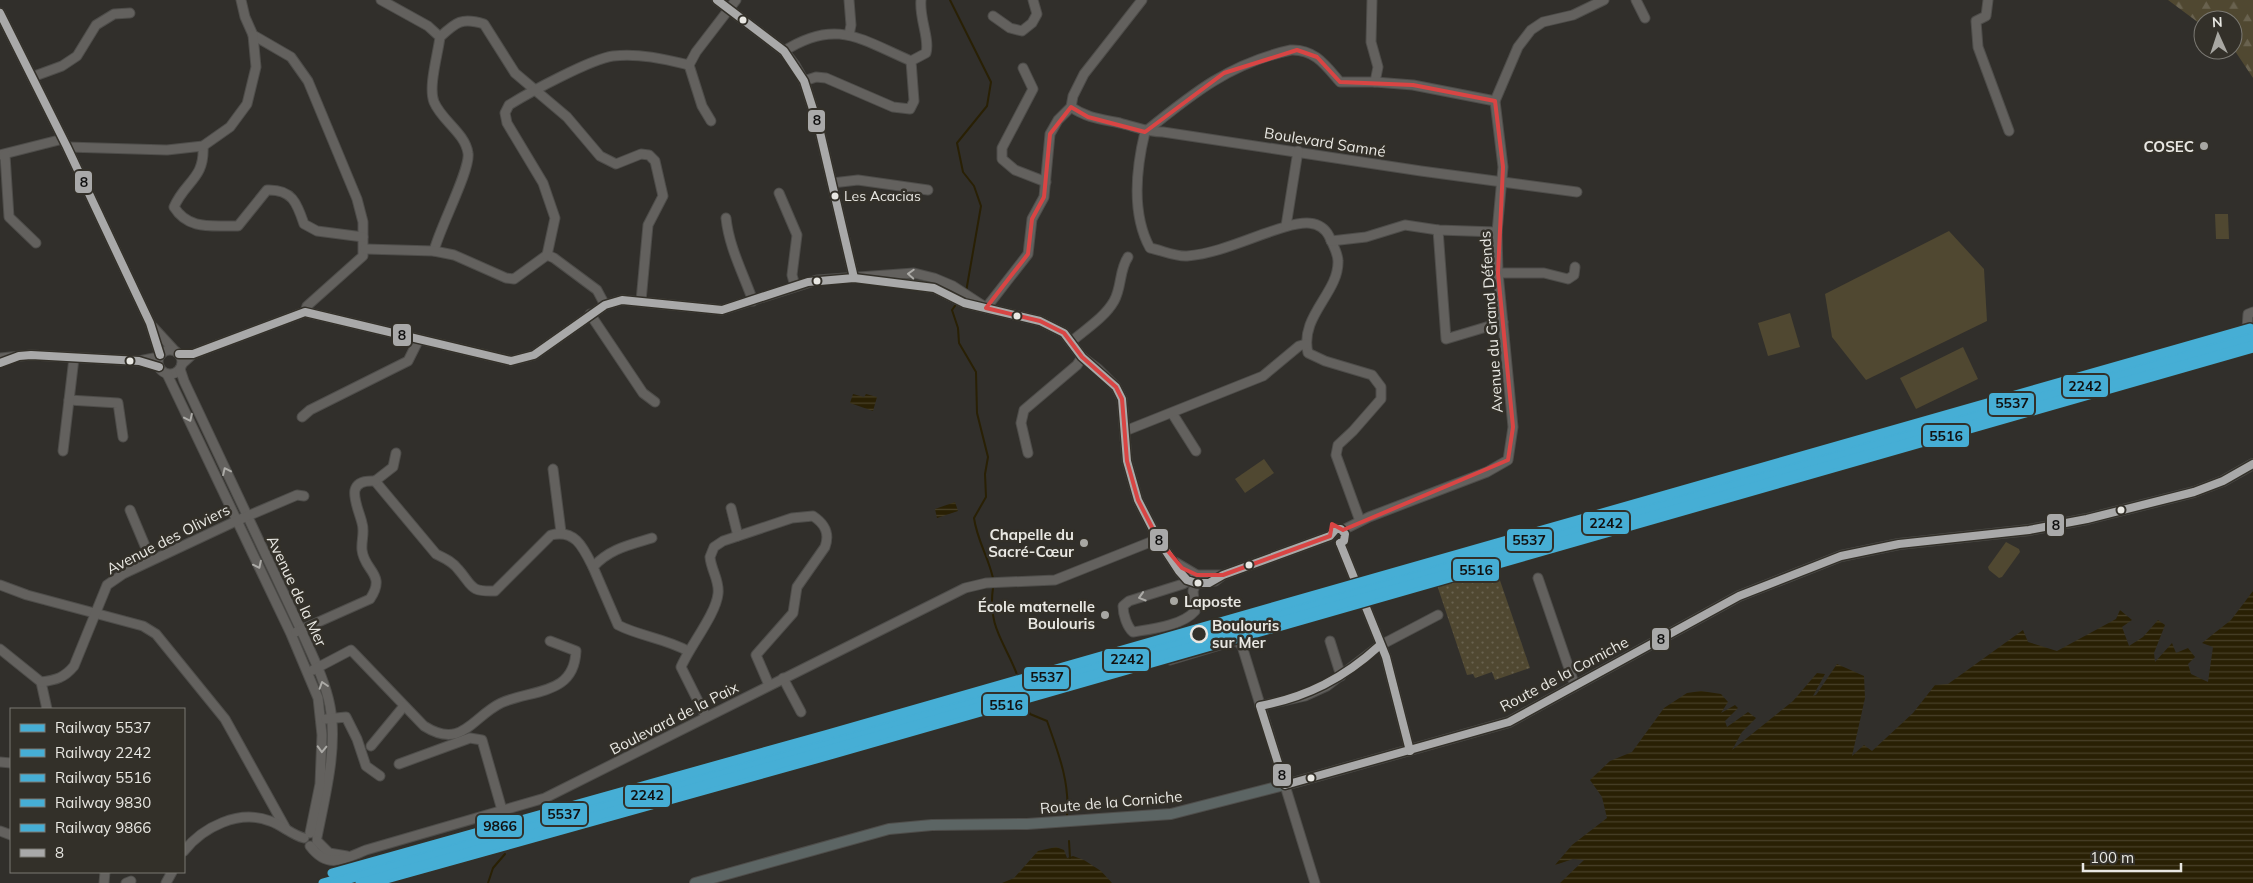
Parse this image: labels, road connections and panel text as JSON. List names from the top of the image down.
{
  "streets": {
    "main road": ["Route de la Corniche"],
    "street": [
      "Boulevard Samné",
      "Avenue du Grand Défends",
      "Avenue des Oliviers",
      "Avenue de la Mer",
      "Boulevard de la Paix"
    ]
  },
  "crossings": [
    ["Boulevard Samné", "Avenue du Grand Défends"],
    ["Avenue des Oliviers", "Avenue de la Mer"],
    ["Avenue de la Mer", "Boulevard de la Paix"]
  ],
  "places": [
    "COSEC",
    "Les Acacias",
    "Chapelle du Sacré-Cœur",
    "Laposte",
    "École maternelle Boulouris",
    "Boulouris sur Mer"
  ],
  "lines": [
    "transit line 8",
    "rail line 9866",
    "rail line 5537",
    "rail line 2242",
    "rail line 9830",
    "rail line 5516"
  ],
  "legend": [
    "Railway 5537",
    "Railway 2242",
    "Railway 5516",
    "Railway 9830",
    "Railway 9866",
    "8"
  ],
  "scale_bar": "100 m",
  "north": "top"
}
